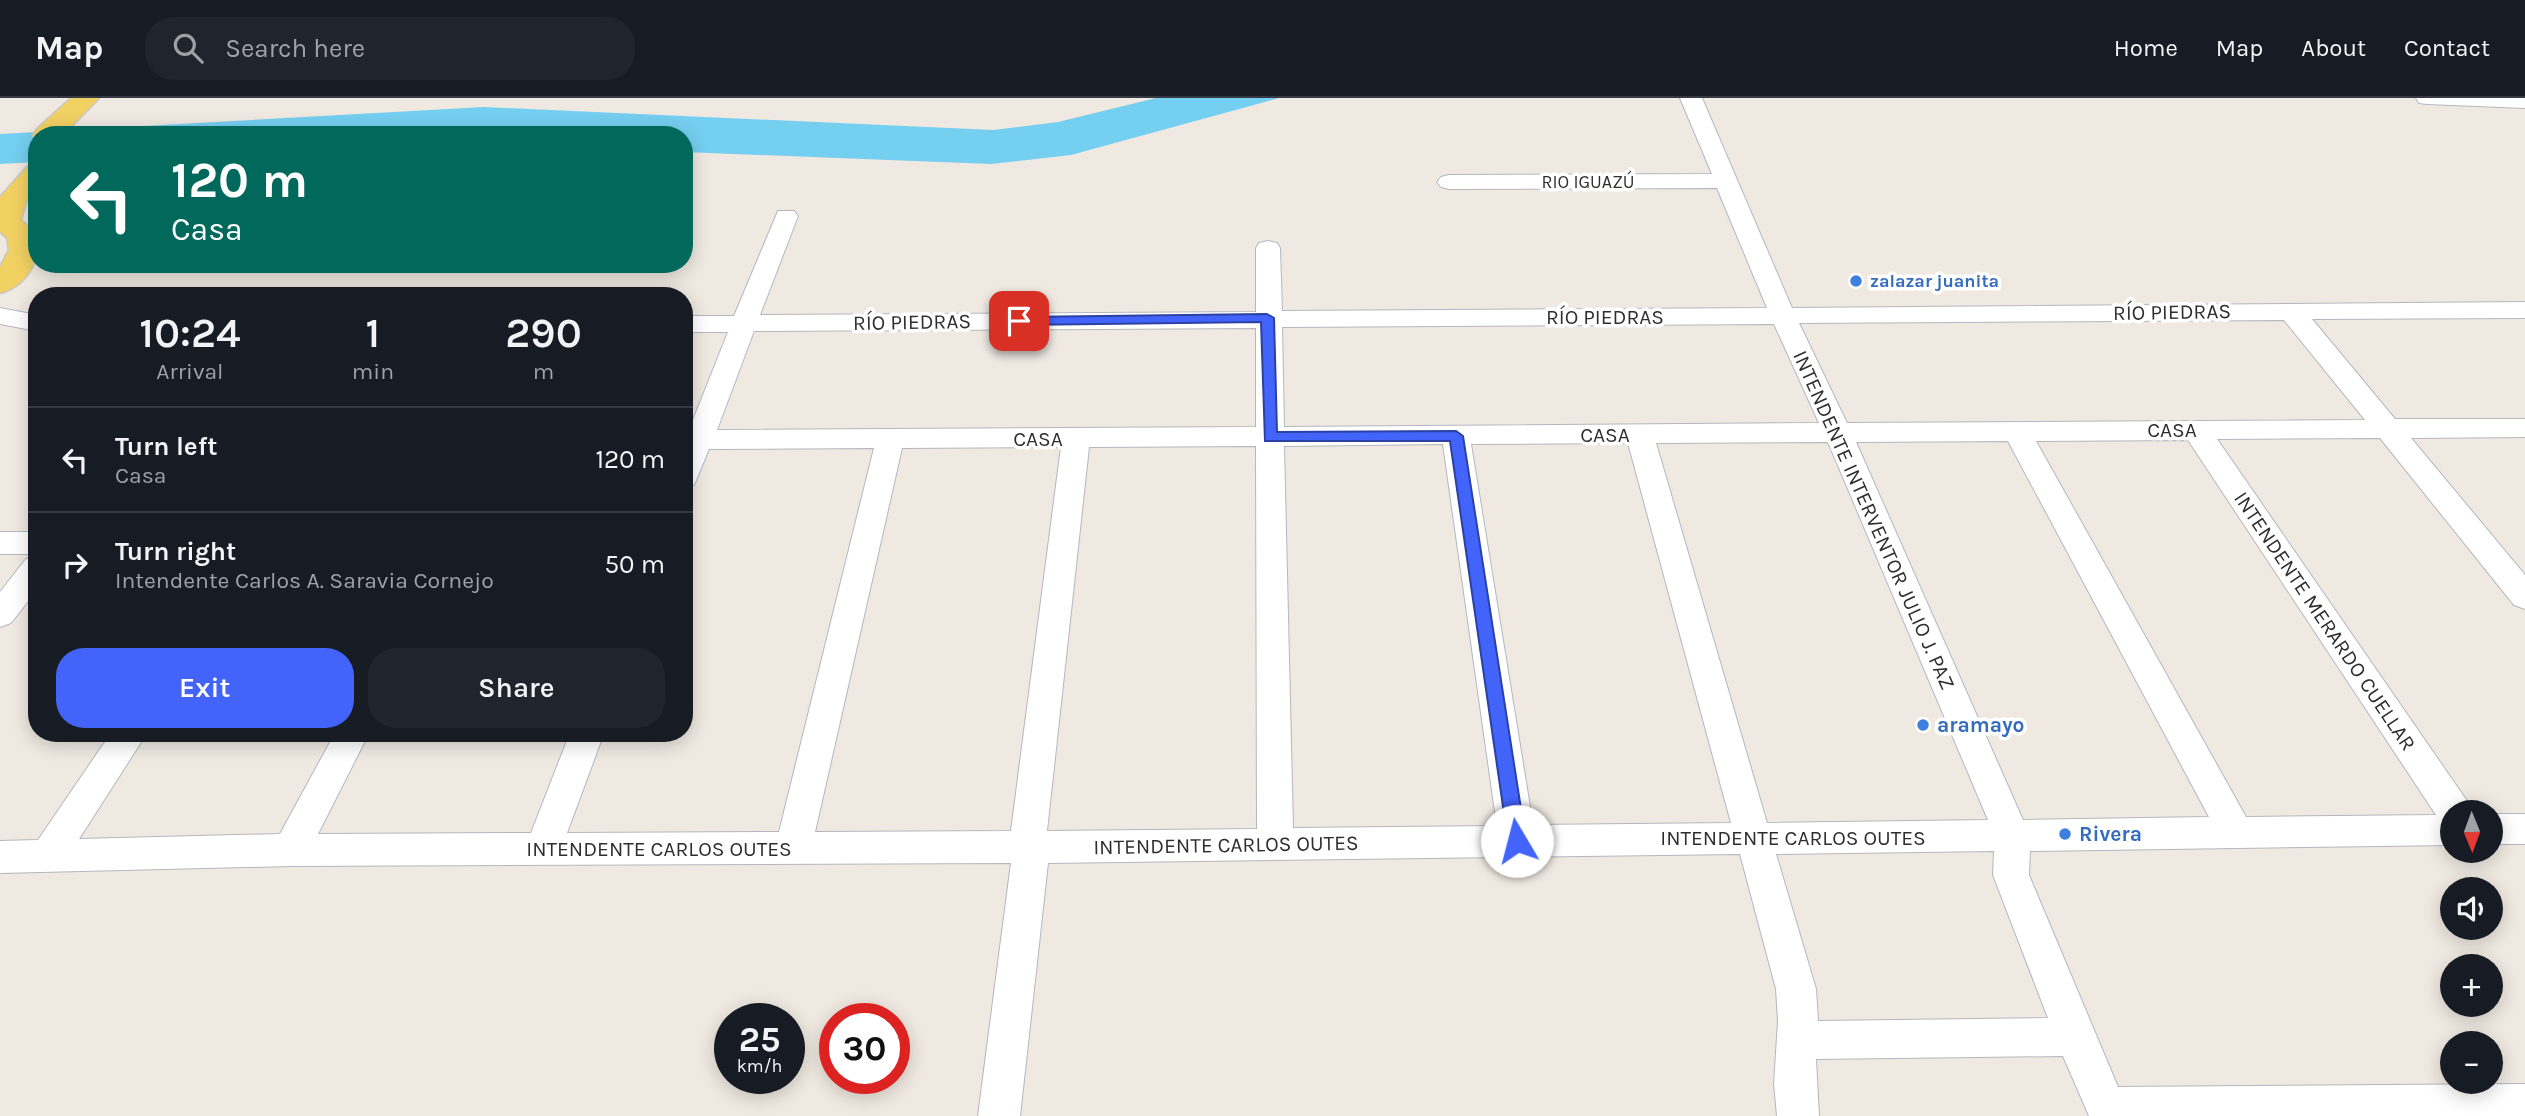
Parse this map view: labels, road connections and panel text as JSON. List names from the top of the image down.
{
  "streets": {
    "street": [
      "RIO IGUAZÚ",
      "RÍO PIEDRAS",
      "CASA",
      "INTENDENTE INTERVENTOR JULIO J. PAZ",
      "INTENDENTE MERARDO CUELLAR",
      "INTENDENTE CARLOS OUTES"
    ]
  },
  "crossings": [
    ["RIO IGUAZÚ", "INTENDENTE INTERVENTOR JULIO J. PAZ"],
    ["RÍO PIEDRAS", "INTENDENTE INTERVENTOR JULIO J. PAZ"],
    ["CASA", "INTENDENTE INTERVENTOR JULIO J. PAZ"],
    ["CASA", "INTENDENTE MERARDO CUELLAR"],
    ["INTENDENTE INTERVENTOR JULIO J. PAZ", "INTENDENTE CARLOS OUTES"]
  ],
  "places": ["zalazar juanita", "aramayo", "Rivera"],
  "north": "bottom",
  "page": {
    "header": "Map",
    "search": "Search here",
    "nav": [
      "Home",
      "Map",
      "About",
      "Contact"
    ],
    "turn": ["120 m", "Casa"],
    "eta": [
      "10:24",
      "Arrival",
      "1",
      "min",
      "290",
      "m"
    ],
    "list": [
      {
        "name": "Turn left",
        "note": "Casa",
        "value": "120 m"
      },
      {
        "name": "Turn right",
        "note": "Intendente Carlos A. Saravia Cornejo",
        "value": "50 m"
      }
    ],
    "buttons": ["Exit", "Share"],
    "map_buttons": ["+", "−"],
    "speed": "25 km/h",
    "limit": "30"
  }
}
